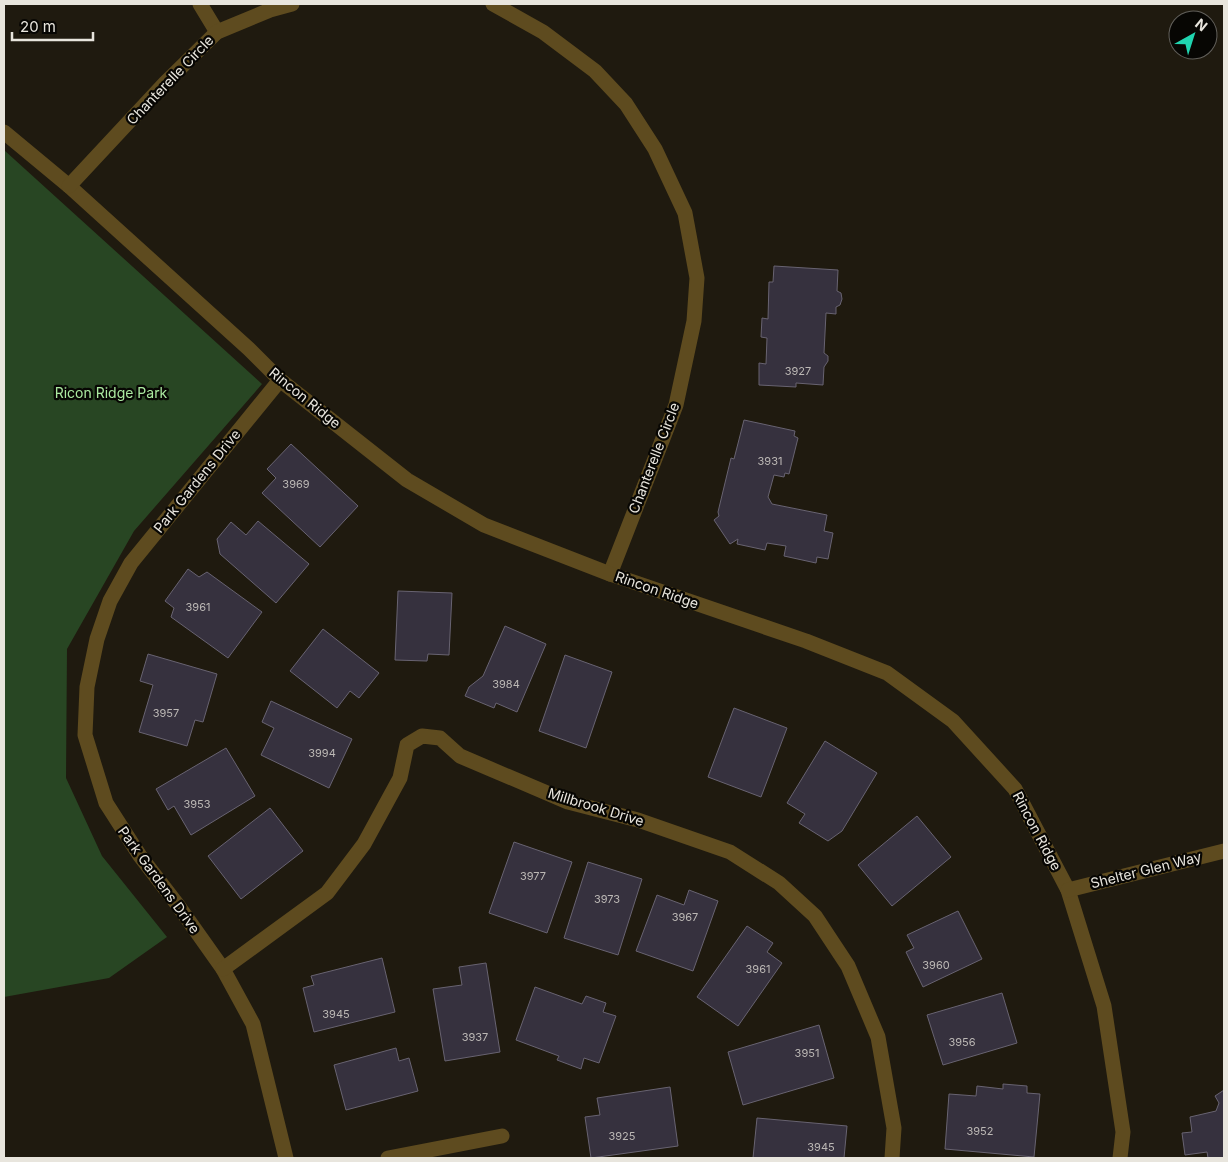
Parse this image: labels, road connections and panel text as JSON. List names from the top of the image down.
{
  "streets": {
    "street": [
      "Chanterelle Circle",
      "Rincon Ridge",
      "Park Gardens Drive",
      "Millbrook Drive",
      "Shelter Glen Way"
    ]
  },
  "crossings": [
    ["Chanterelle Circle", "Rincon Ridge"],
    ["Rincon Ridge", "Park Gardens Drive"],
    ["Rincon Ridge", "Shelter Glen Way"],
    ["Park Gardens Drive", "Millbrook Drive"]
  ],
  "parks": ["Ricon Ridge Park"],
  "house_numbers": [
    "3927",
    "3931",
    "3969",
    "3961",
    "3984",
    "3957",
    "3994",
    "3953",
    "3977",
    "3973",
    "3967",
    "3960",
    "3961",
    "3945",
    "3937",
    "3956",
    "3951",
    "3952",
    "3925",
    "3945"
  ],
  "scale_bar": "20 m",
  "north": "top right"
}
